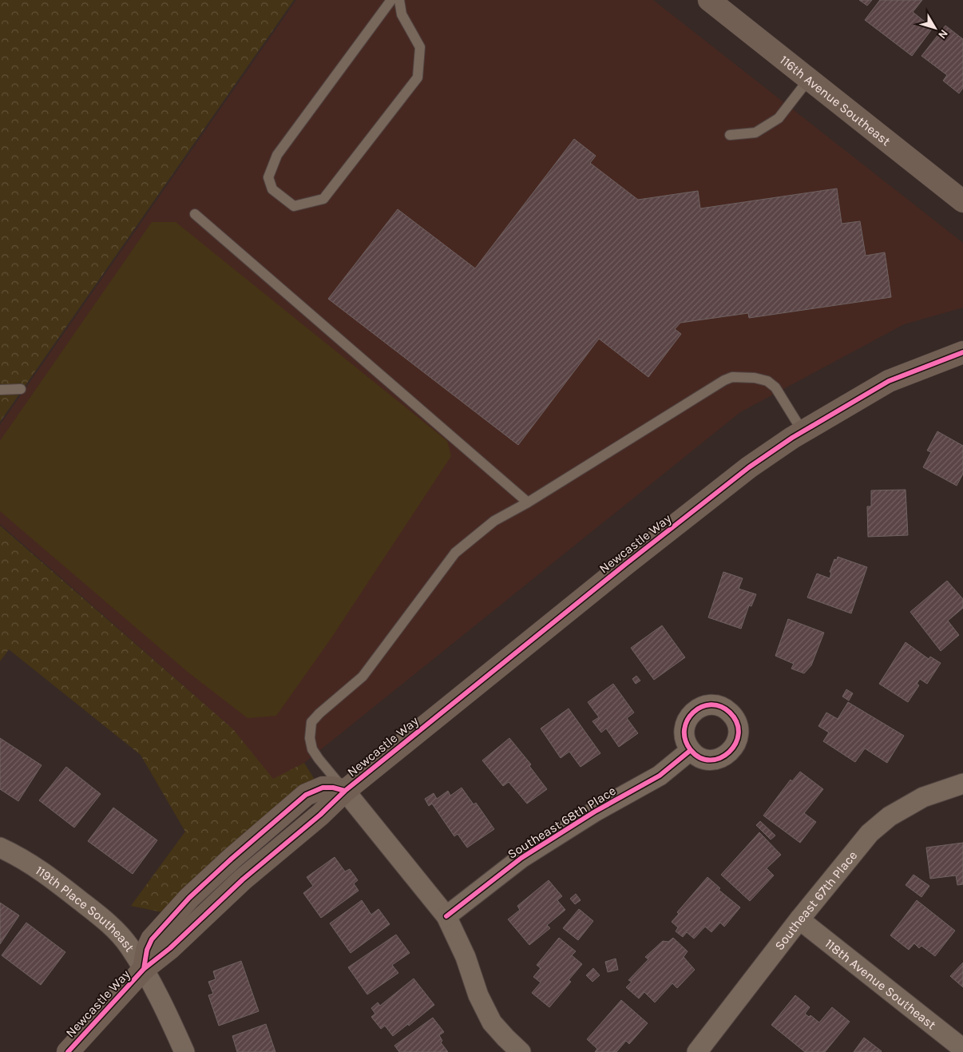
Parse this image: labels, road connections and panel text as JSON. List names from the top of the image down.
{
  "streets": {
    "main road": ["116th Avenue Southeast", "Newcastle Way"],
    "street": [
      "Southeast 68th Place",
      "Southeast 67th Place",
      "119th Place Southeast",
      "118th Avenue Southeast"
    ]
  },
  "crossings": [
    ["Newcastle Way", "119th Place Southeast"],
    ["Southeast 67th Place", "118th Avenue Southeast"]
  ],
  "north": "bottom right"
}
